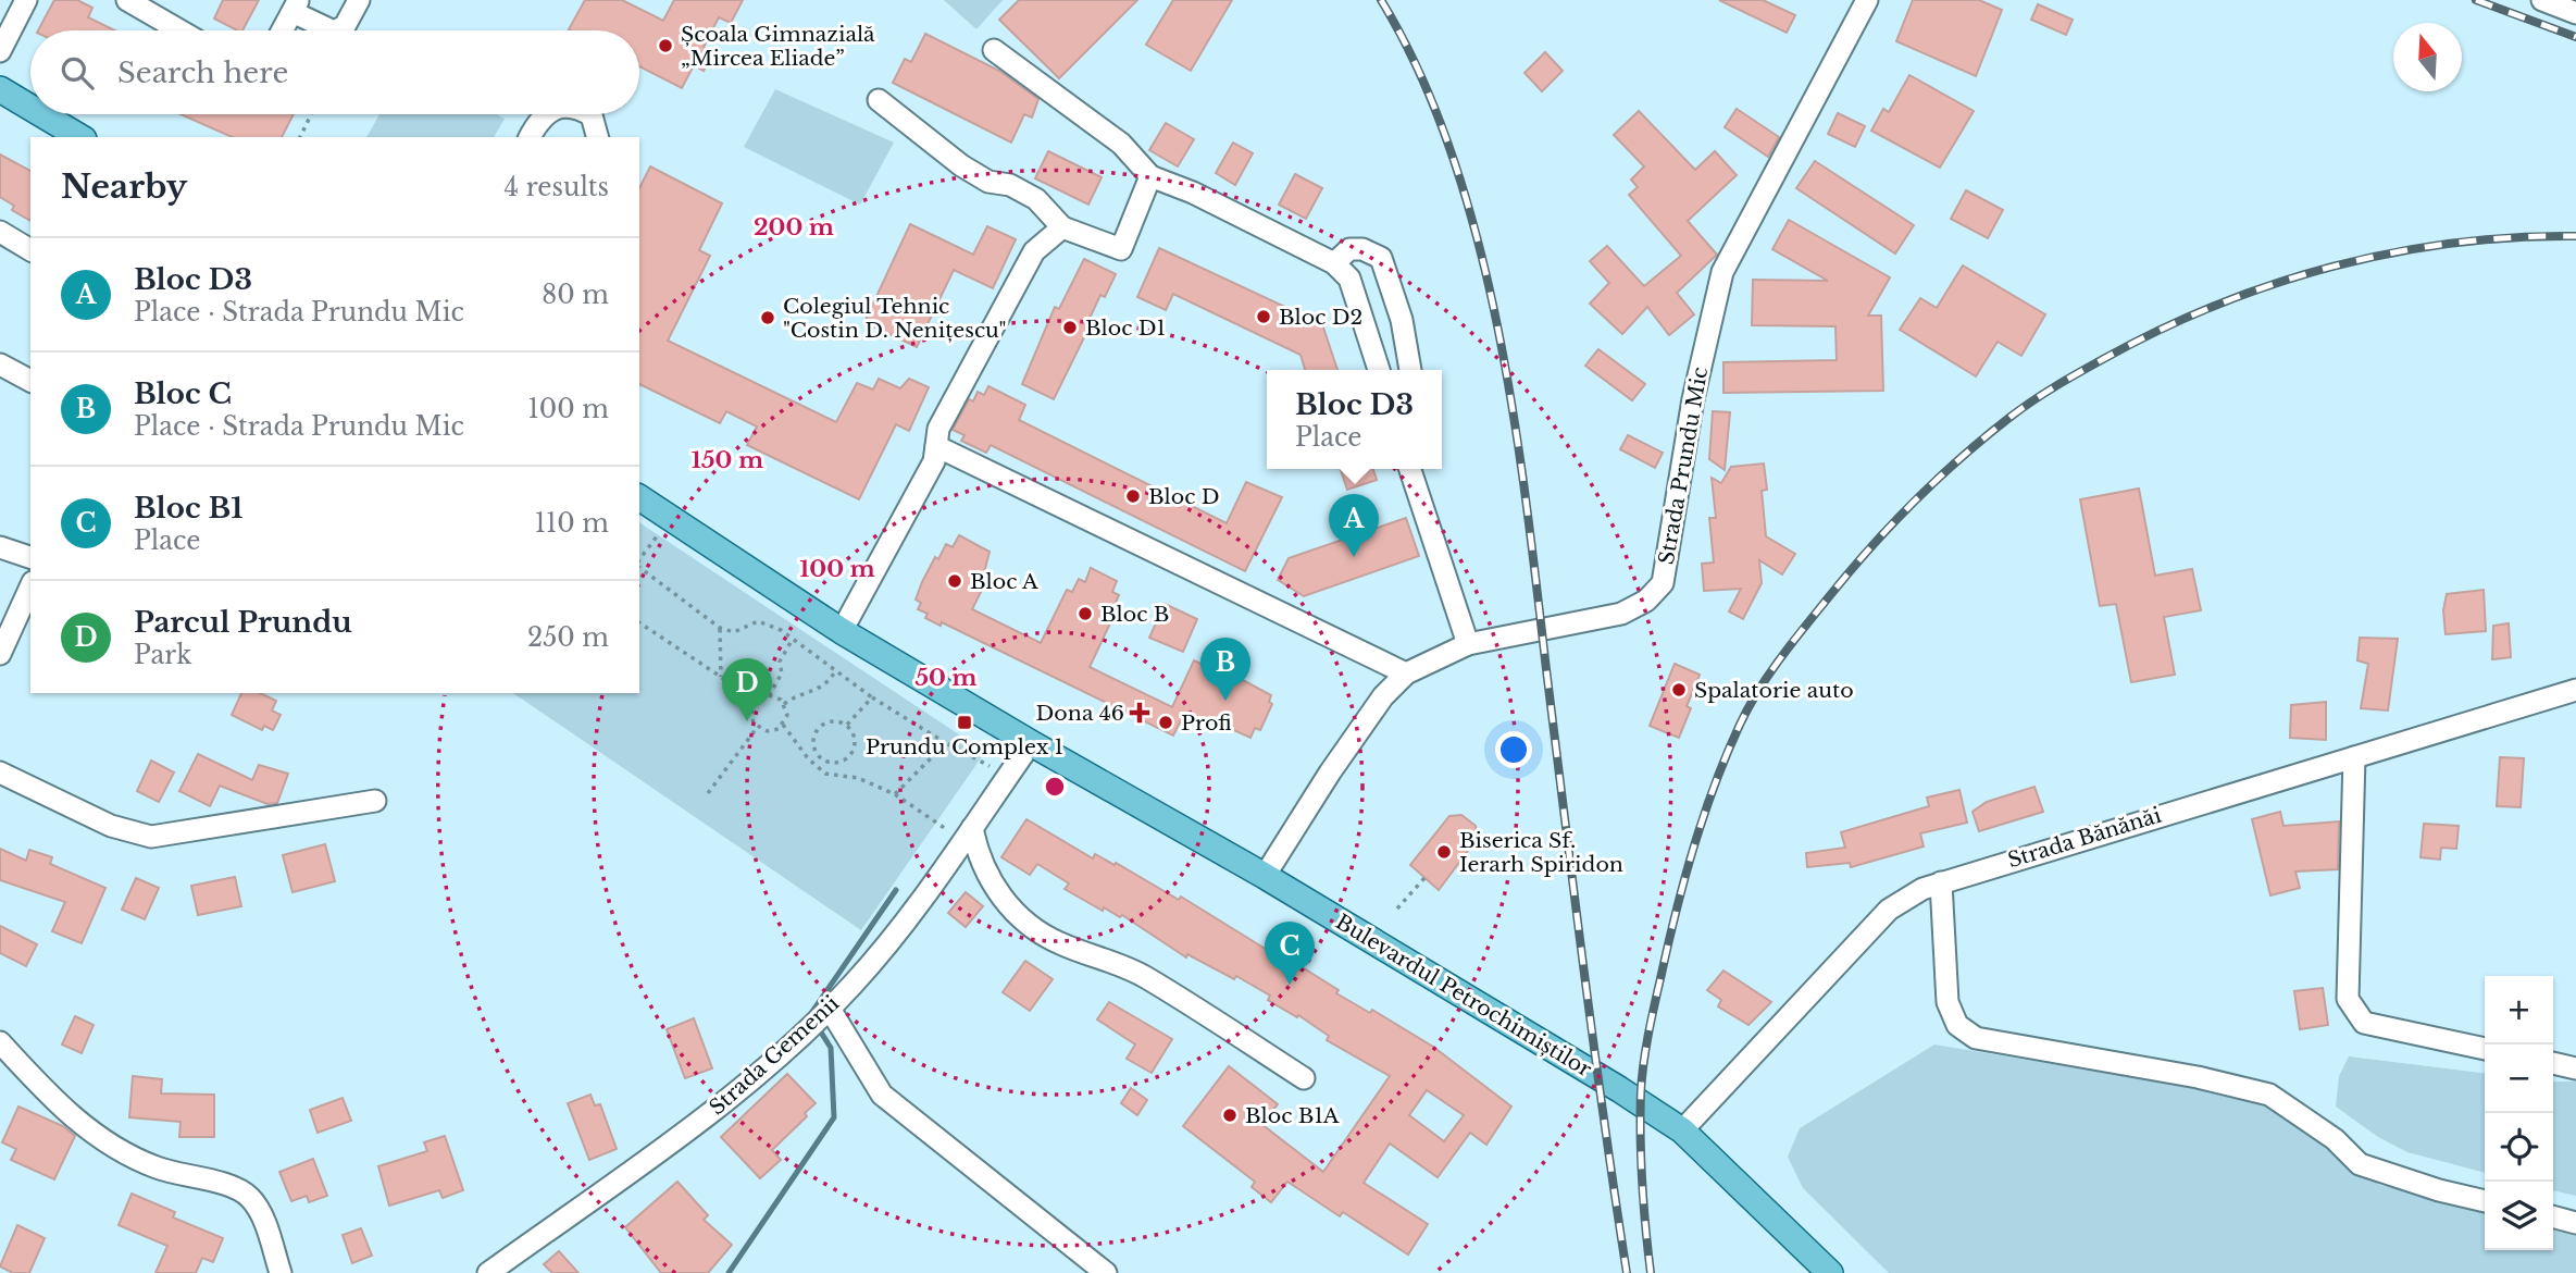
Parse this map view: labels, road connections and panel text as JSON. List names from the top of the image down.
{
  "streets": {
    "main road": ["Bulevardul Petrochimiștilor"],
    "street": ["Strada Prundu Mic", "Strada Bănănăi", "Strada Gemenii"]
  },
  "crossings": [
    ["Strada Prundu Mic", "Bulevardul Petrochimiștilor"],
    ["Strada Bănănăi", "Bulevardul Petrochimiștilor"],
    ["Bulevardul Petrochimiștilor", "Strada Gemenii"]
  ],
  "places": {
    "other": [
      "Școala Gimnazială „Mircea Eliade”",
      "Bloc D2",
      "Colegiul Tehnic \"Costin D. Nenițescu\"",
      "Bloc D1",
      "Bloc D",
      "Bloc A",
      "Bloc B",
      "Spalatorie auto",
      "Profi",
      "Biserica Sf. Ierarh Spiridon",
      "Bloc B1A"
    ],
    "health": ["Dona 46"],
    "transit": ["Prundu Complex 1"]
  },
  "north": "top",
  "page": {
    "search": "Search here",
    "heading": ["Nearby", "4 results"],
    "list": [
      {
        "mark": "A",
        "name": "Bloc D3",
        "note": "Place · Strada Prundu Mic",
        "value": "80 m"
      },
      {
        "mark": "B",
        "name": "Bloc C",
        "note": "Place · Strada Prundu Mic",
        "value": "100 m"
      },
      {
        "mark": "C",
        "name": "Bloc B1",
        "note": "Place",
        "value": "110 m"
      },
      {
        "mark": "D",
        "name": "Parcul Prundu",
        "note": "Park",
        "value": "250 m"
      }
    ],
    "popup": ["Bloc D3", "Place"],
    "pins": [
      "A",
      "B",
      "D",
      "C"
    ],
    "map_buttons": ["+", "−"]
  },
  "rings": [
    "200 m",
    "150 m",
    "100 m",
    "50 m"
  ]
}
